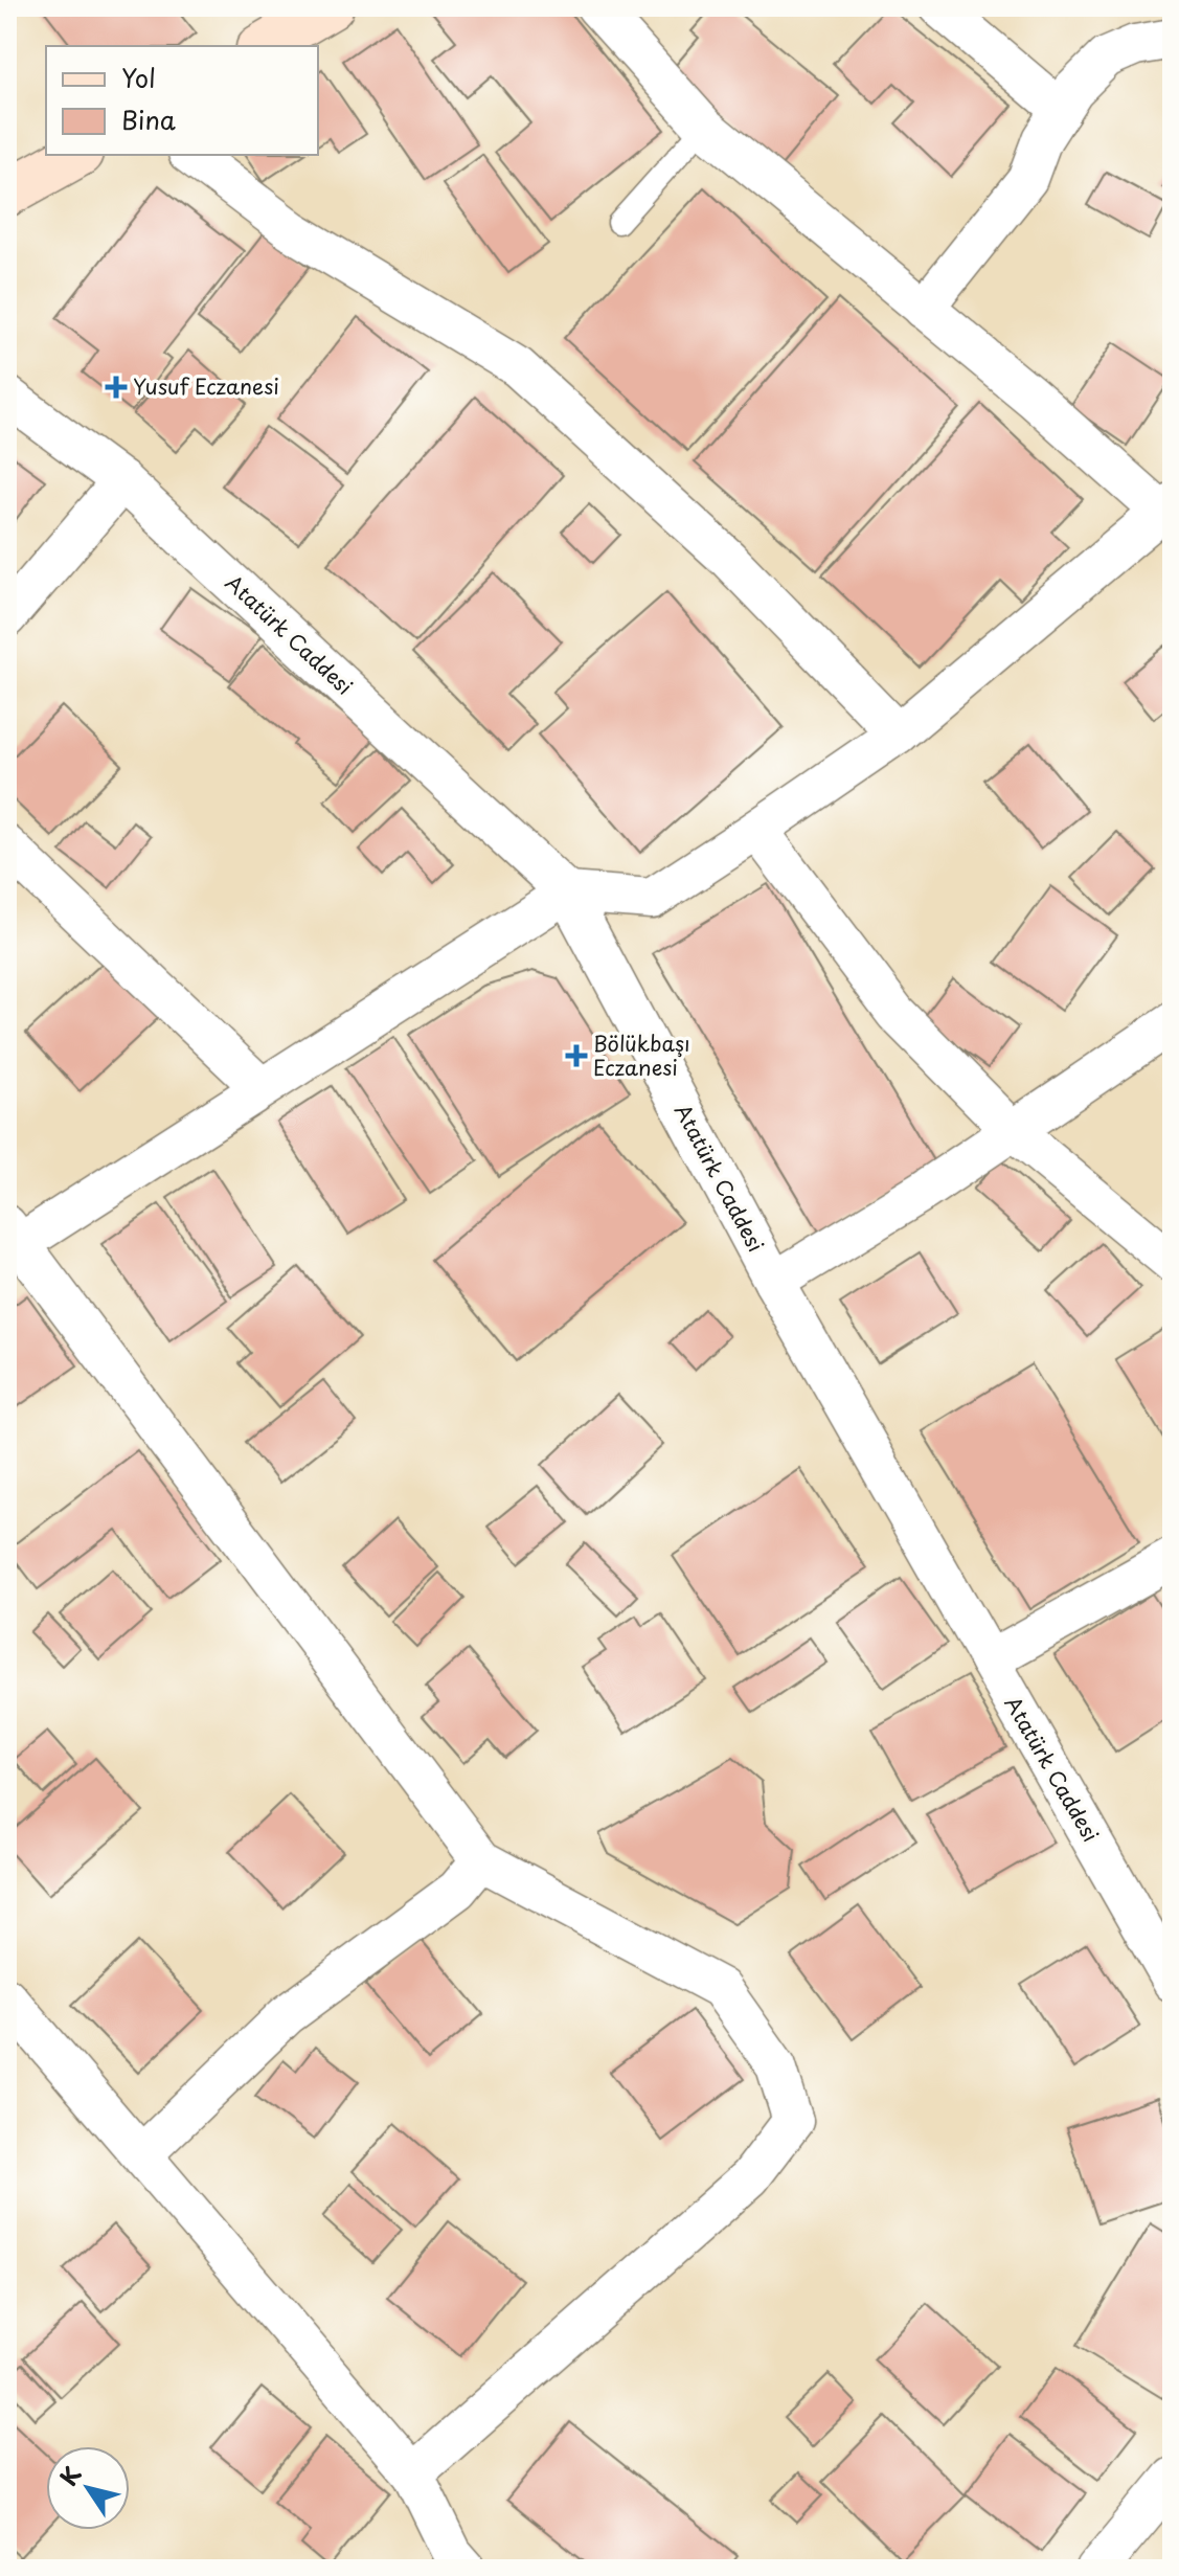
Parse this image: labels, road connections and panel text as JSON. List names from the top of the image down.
{
  "streets": {
    "street": ["Atatürk Caddesi"]
  },
  "places": {
    "health": ["Yusuf Eczanesi", "Bölükbaşı Eczanesi"]
  },
  "legend": ["Yol", "Bina"],
  "north": "top left"
}
